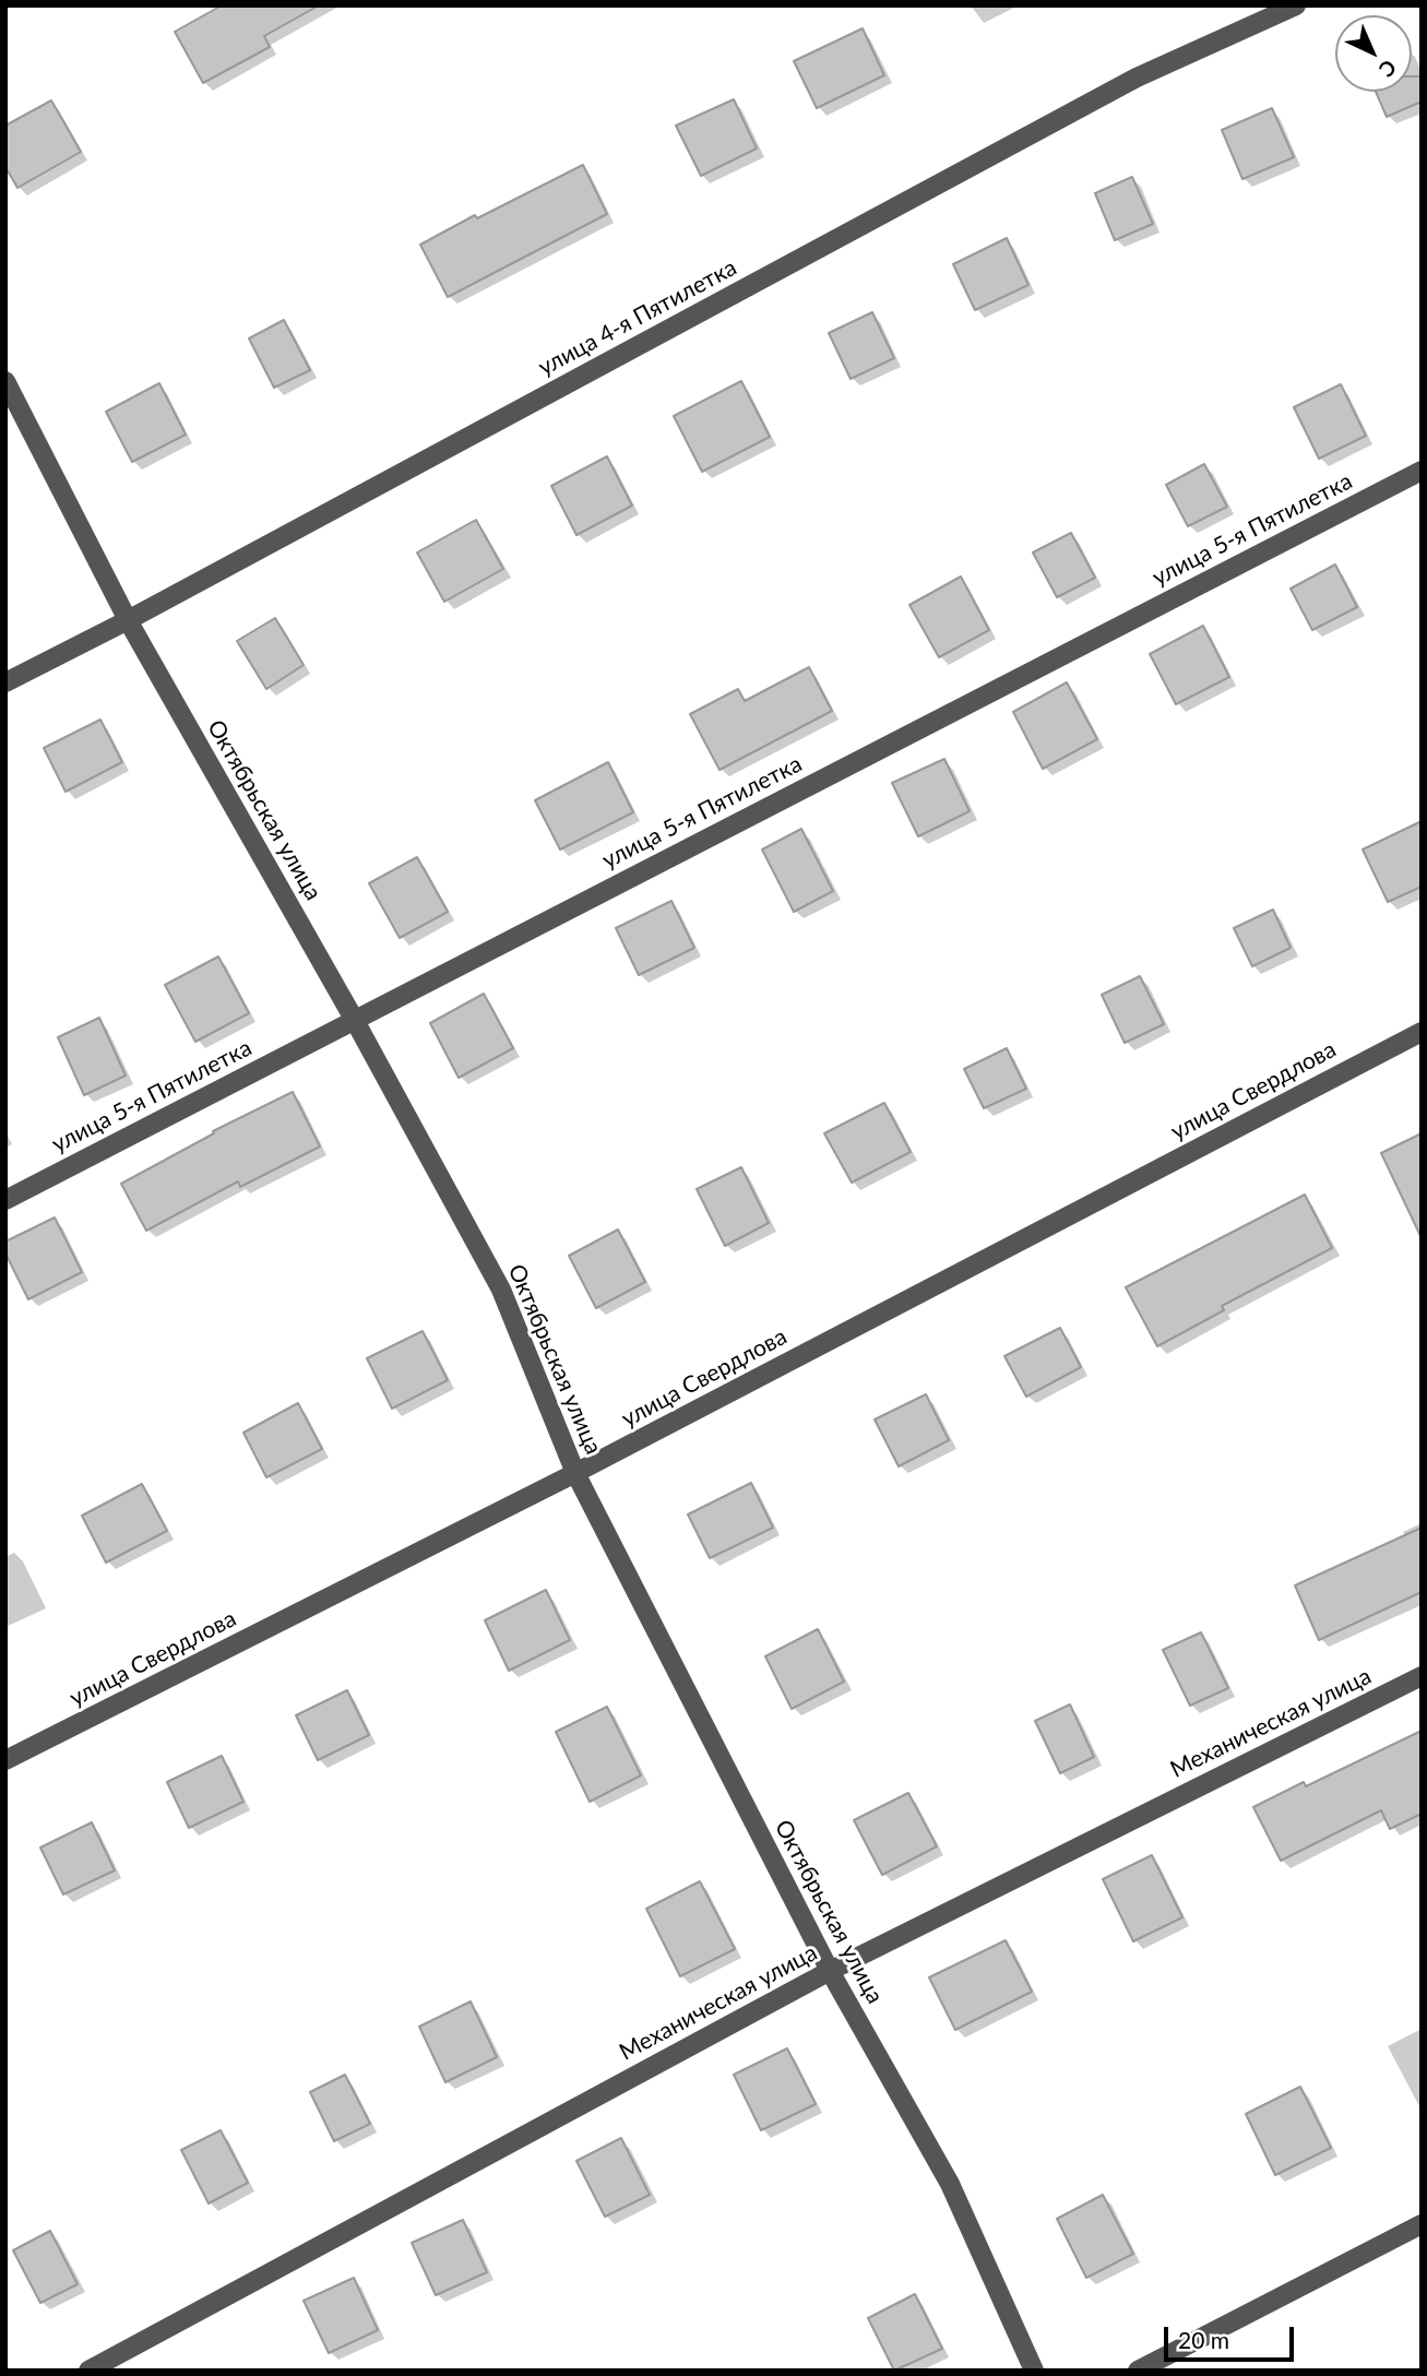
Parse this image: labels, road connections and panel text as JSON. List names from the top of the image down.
{
  "streets": {
    "street": [
      "улица 4-я Пятилетка",
      "улица 5-я Пятилетка",
      "Октябрьская улица",
      "улица Свердлова",
      "Механическая улица"
    ]
  },
  "crossings": [
    ["улица 4-я Пятилетка", "Октябрьская улица"],
    ["улица 5-я Пятилетка", "Октябрьская улица"],
    ["Октябрьская улица", "улица Свердлова"],
    ["Октябрьская улица", "Механическая улица"]
  ],
  "scale_bar": "20 m",
  "north": "bottom right"
}
